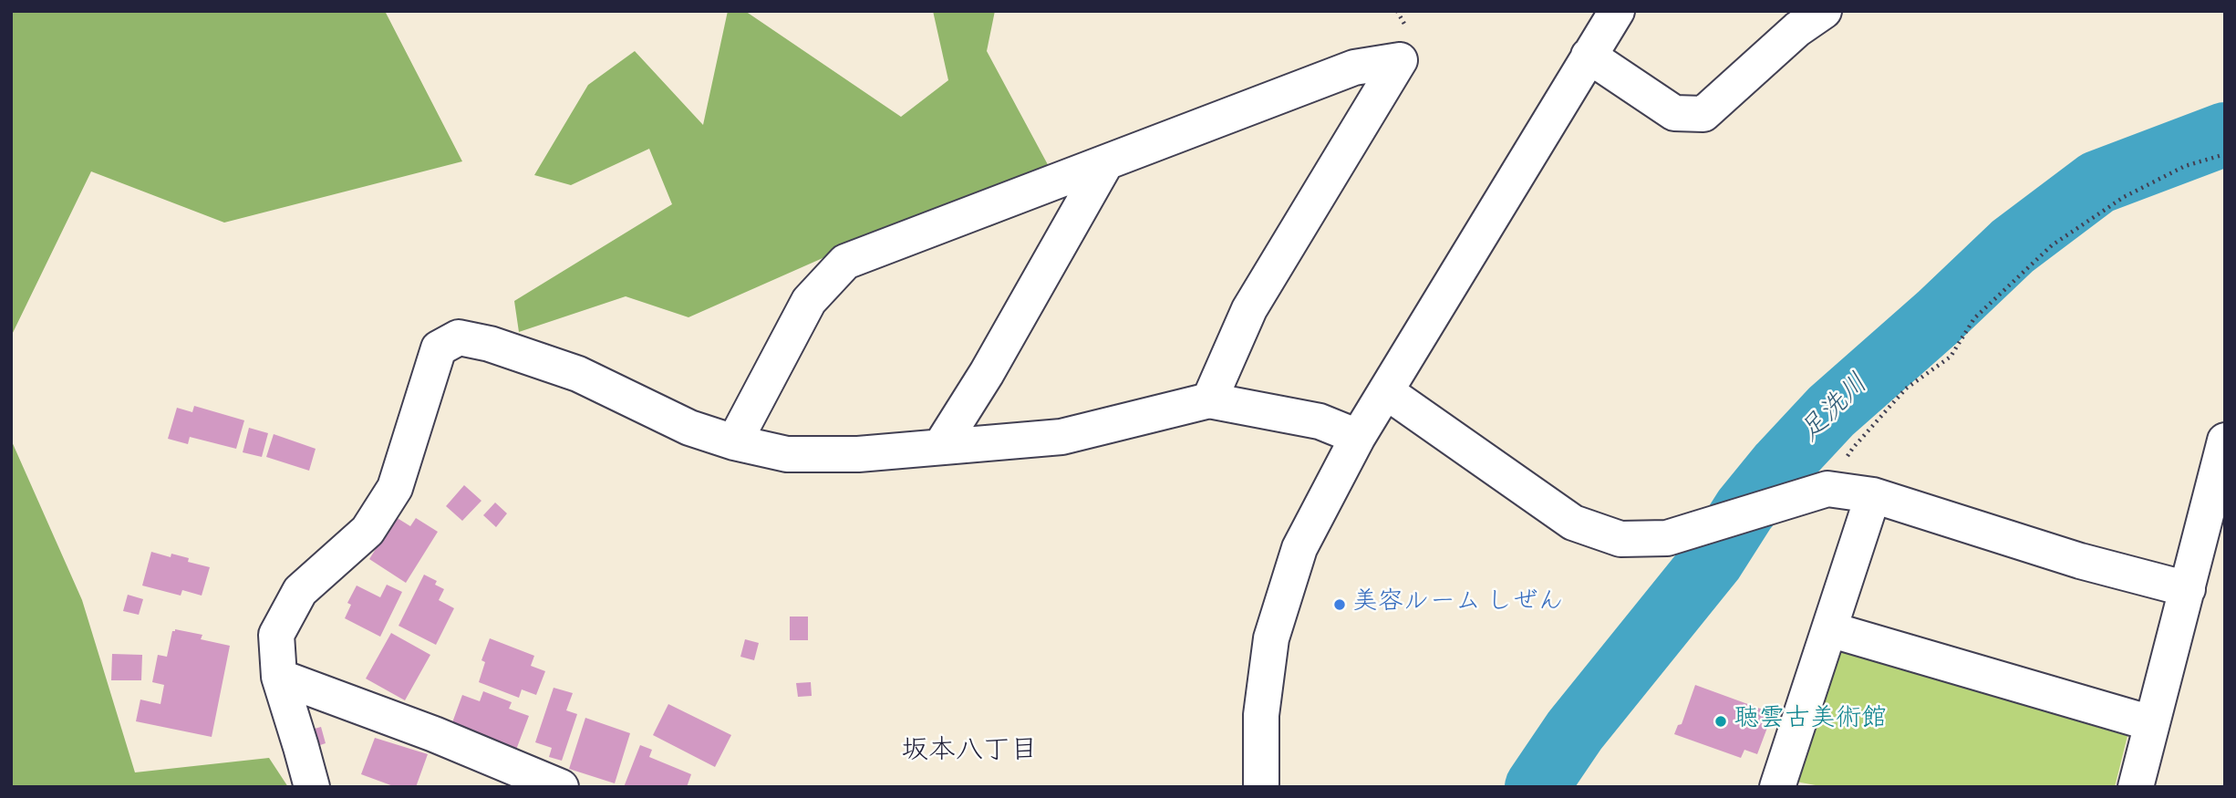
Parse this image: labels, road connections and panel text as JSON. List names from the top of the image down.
{
  "districts": ["坂本八丁目"],
  "water": ["足洗川"],
  "places": ["美容ルーム しぜん", "聴雲古美術館"]
}
